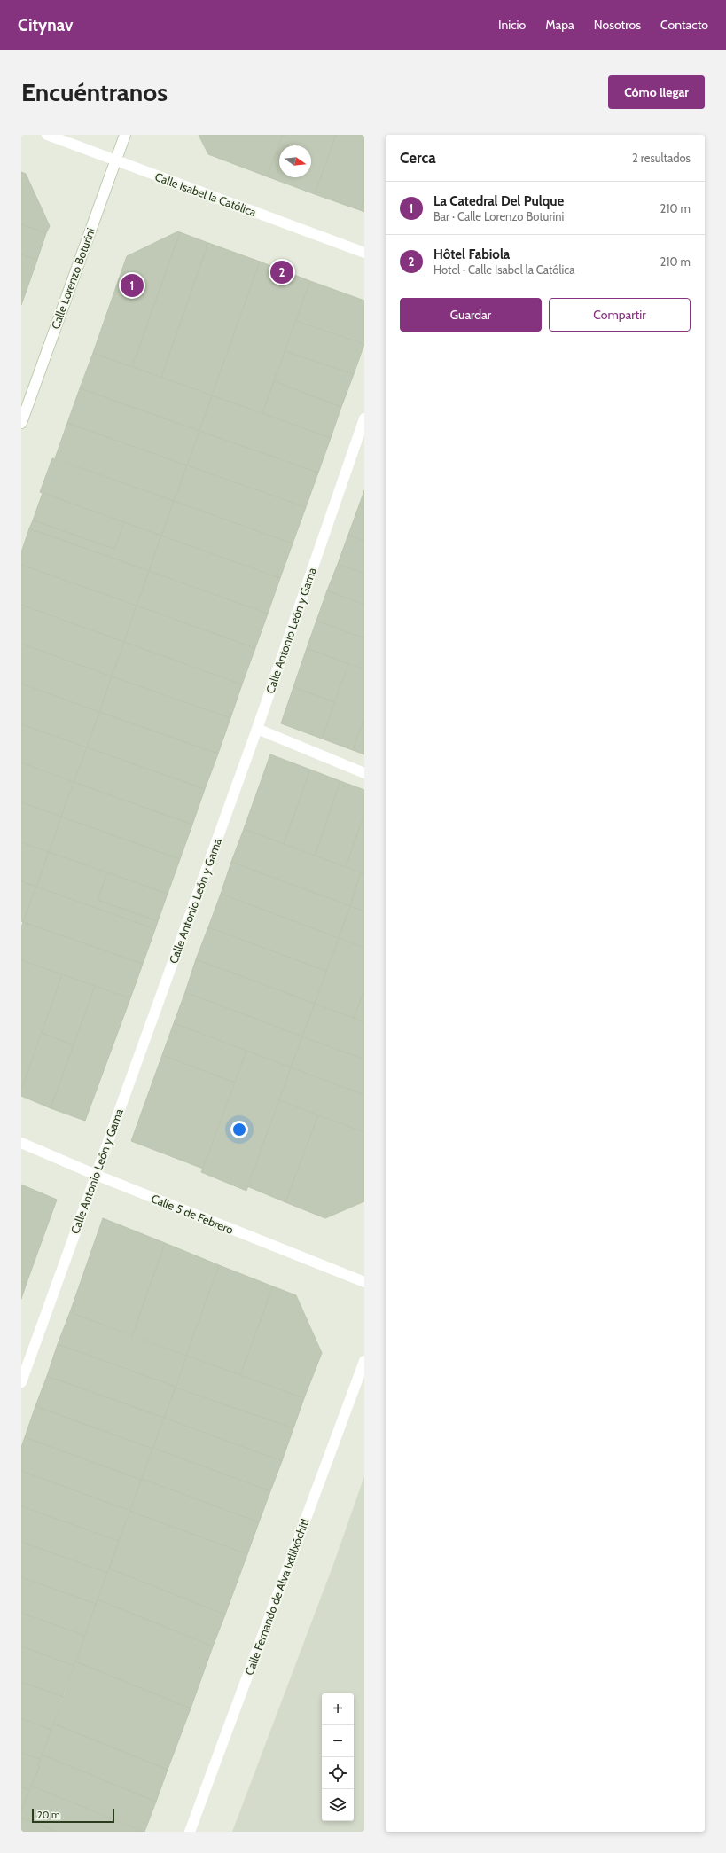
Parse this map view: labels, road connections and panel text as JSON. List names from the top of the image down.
{
  "streets": {
    "street": [
      "Calle Isabel la Católica",
      "Calle Lorenzo Boturini",
      "Calle Antonio León y Gama",
      "Calle 5 de Febrero",
      "Calle Fernando de Alva Ixtlilxóchitl"
    ]
  },
  "crossings": [
    ["Calle Isabel la Católica", "Calle Lorenzo Boturini"],
    ["Calle Antonio León y Gama", "Calle 5 de Febrero"]
  ],
  "scale_bar": "20 m",
  "north": "right",
  "page": {
    "header": "Citynav",
    "nav": [
      "Inicio",
      "Mapa",
      "Nosotros",
      "Contacto"
    ],
    "buttons": [
      "Cómo llegar",
      ["Guardar", "Compartir"]
    ],
    "title": "Encuéntranos",
    "heading": ["Cerca", "2 resultados"],
    "list": [
      {
        "mark": "1",
        "name": "La Catedral Del Pulque",
        "note": "Bar · Calle Lorenzo Boturini",
        "value": "210 m"
      },
      {
        "mark": "2",
        "name": "Hôtel Fabiola",
        "note": "Hotel · Calle Isabel la Católica",
        "value": "210 m"
      }
    ],
    "pins": ["2", "1"],
    "map_buttons": ["+", "−"],
    "scale": "20 m"
  }
}
